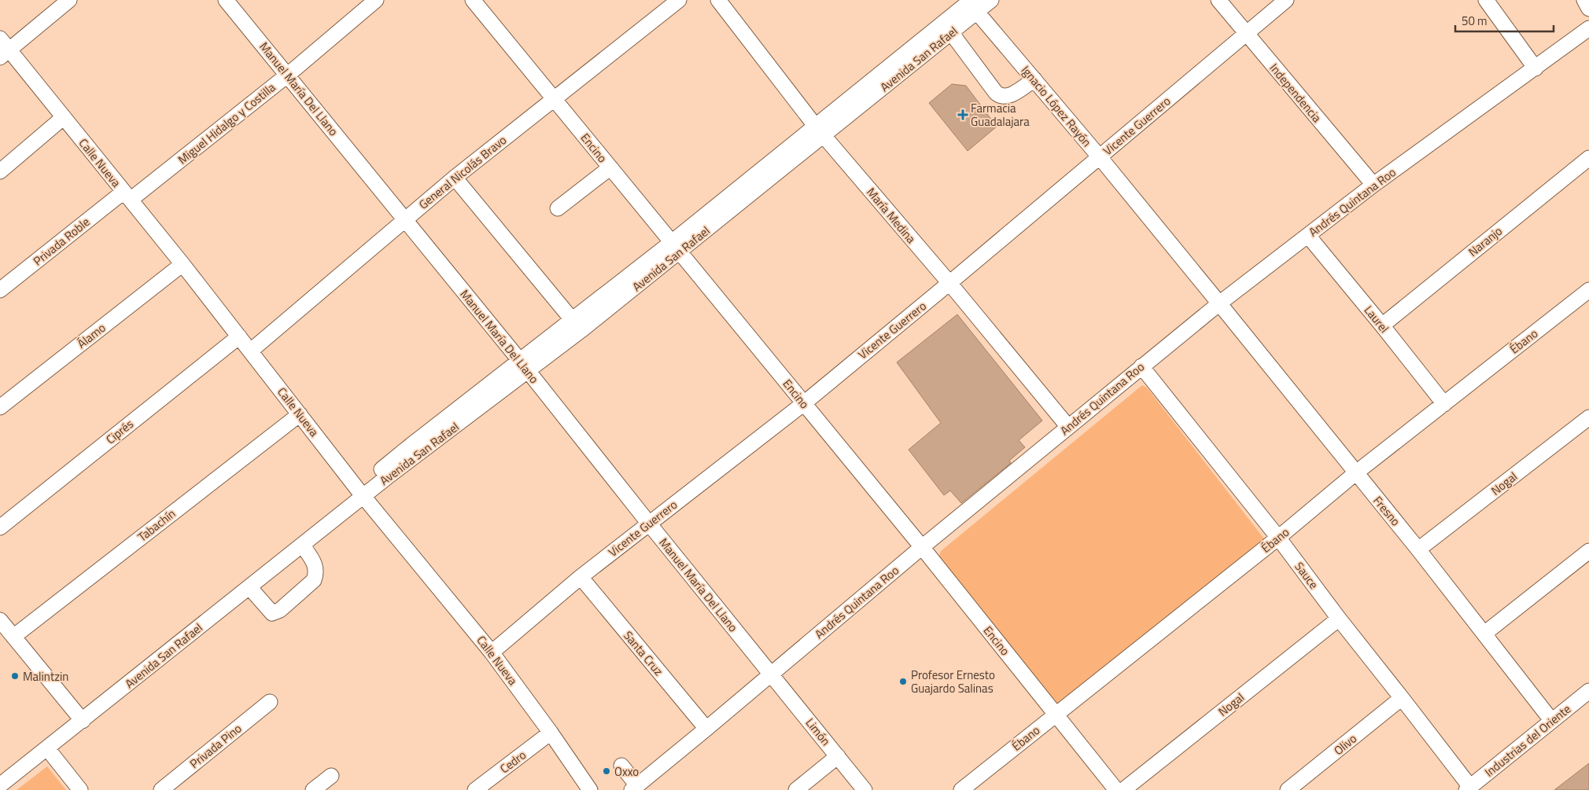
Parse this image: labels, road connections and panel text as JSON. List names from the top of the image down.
{
  "streets": {
    "street": [
      "Avenida San Rafael",
      "Manuel María Del Llano",
      "Independencia",
      "Ignacio López Rayón",
      "Miguel Hidalgo y Costilla",
      "Vicente Guerrero",
      "Encino",
      "Calle Nueva",
      "General Nicolás Bravo",
      "Andrés Quintana Roo",
      "María Medina",
      "Privada Roble",
      "Naranjo",
      "Laurel",
      "Álamo",
      "Ébano",
      "Ciprés",
      "Nogal",
      "Fresno",
      "Tabachín",
      "Sauce",
      "Santa Cruz",
      "Limón",
      "Industrias del Oriente",
      "Olivo",
      "Privada Pino",
      "Cedro"
    ]
  },
  "crossings": [
    ["Avenida San Rafael", "Manuel María Del Llano"],
    ["Avenida San Rafael", "Ignacio López Rayón"],
    ["Avenida San Rafael", "Encino"],
    ["Avenida San Rafael", "Calle Nueva"],
    ["Avenida San Rafael", "María Medina"],
    ["Manuel María Del Llano", "Miguel Hidalgo y Costilla"],
    ["Manuel María Del Llano", "Vicente Guerrero"],
    ["Manuel María Del Llano", "General Nicolás Bravo"],
    ["Manuel María Del Llano", "Andrés Quintana Roo"],
    ["Manuel María Del Llano", "Limón"],
    ["Independencia", "Vicente Guerrero"],
    ["Independencia", "Andrés Quintana Roo"],
    ["Ignacio López Rayón", "Vicente Guerrero"],
    ["Ignacio López Rayón", "Andrés Quintana Roo"],
    ["Ignacio López Rayón", "Fresno"],
    ["Miguel Hidalgo y Costilla", "Calle Nueva"],
    ["Miguel Hidalgo y Costilla", "Privada Roble"],
    ["Vicente Guerrero", "Encino"],
    ["Vicente Guerrero", "Calle Nueva"],
    ["Vicente Guerrero", "María Medina"],
    ["Vicente Guerrero", "Santa Cruz"],
    ["Encino", "General Nicolás Bravo"],
    ["Encino", "Andrés Quintana Roo"],
    ["Encino", "Ébano"],
    ["Calle Nueva", "General Nicolás Bravo"],
    ["Calle Nueva", "Privada Roble"],
    ["Calle Nueva", "Álamo"],
    ["Calle Nueva", "Ciprés"],
    ["Calle Nueva", "Tabachín"],
    ["Calle Nueva", "Cedro"],
    ["Andrés Quintana Roo", "María Medina"],
    ["Andrés Quintana Roo", "Laurel"],
    ["Andrés Quintana Roo", "Fresno"],
    ["Andrés Quintana Roo", "Sauce"],
    ["Andrés Quintana Roo", "Santa Cruz"],
    ["Andrés Quintana Roo", "Limón"],
    ["Naranjo", "Laurel"],
    ["Laurel", "Ébano"],
    ["Ébano", "Fresno"],
    ["Ébano", "Sauce"],
    ["Nogal", "Fresno"],
    ["Nogal", "Sauce"],
    ["Fresno", "Industrias del Oriente"],
    ["Sauce", "Industrias del Oriente"],
    ["Sauce", "Olivo"]
  ],
  "places": {
    "health": ["Farmacia Guadalajara"],
    "other": ["Malintzin", "Profesor Ernesto Guajardo Salinas", "Oxxo"]
  },
  "scale_bar": "50 m"
}
